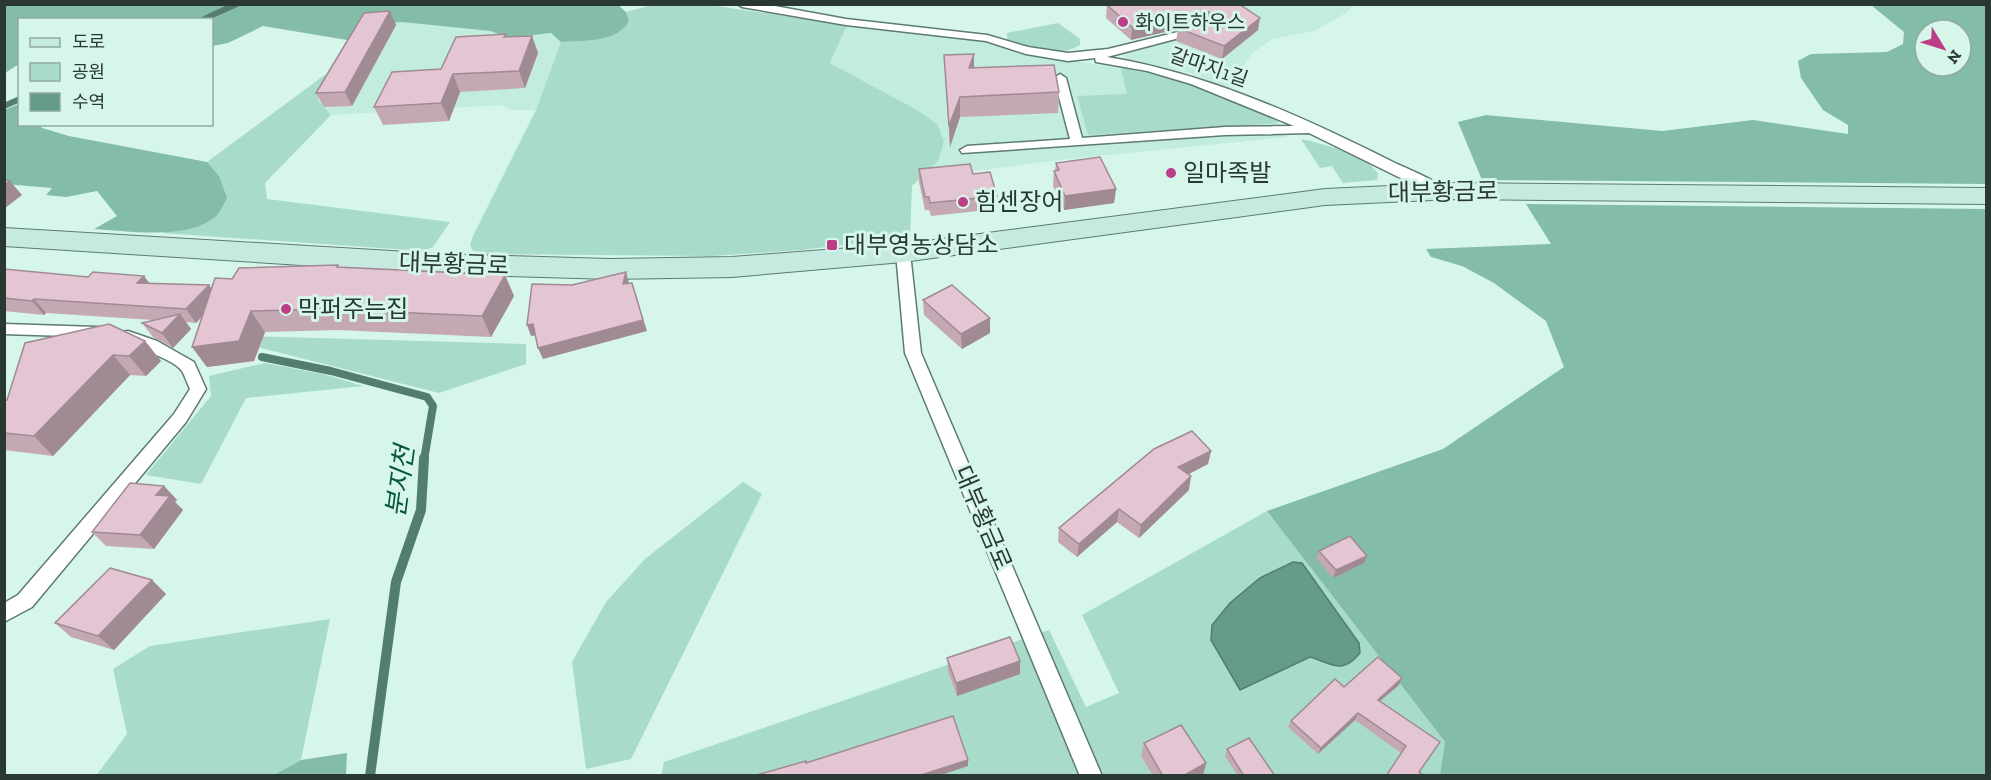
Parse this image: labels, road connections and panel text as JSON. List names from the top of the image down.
{
  "streets": {
    "main road": ["대부황금로"],
    "lane": ["갈마지1길"]
  },
  "crossings": [
    ["갈마지1길", "대부황금로"]
  ],
  "water": ["분지천"],
  "places": {
    "other": [
      "화이트하우스",
      "일마족발",
      "힘센장어",
      "막퍼주는집"
    ],
    "transit": ["대부영농상담소"]
  },
  "legend": ["도로", "공원", "수역"],
  "north": "bottom right"
}
